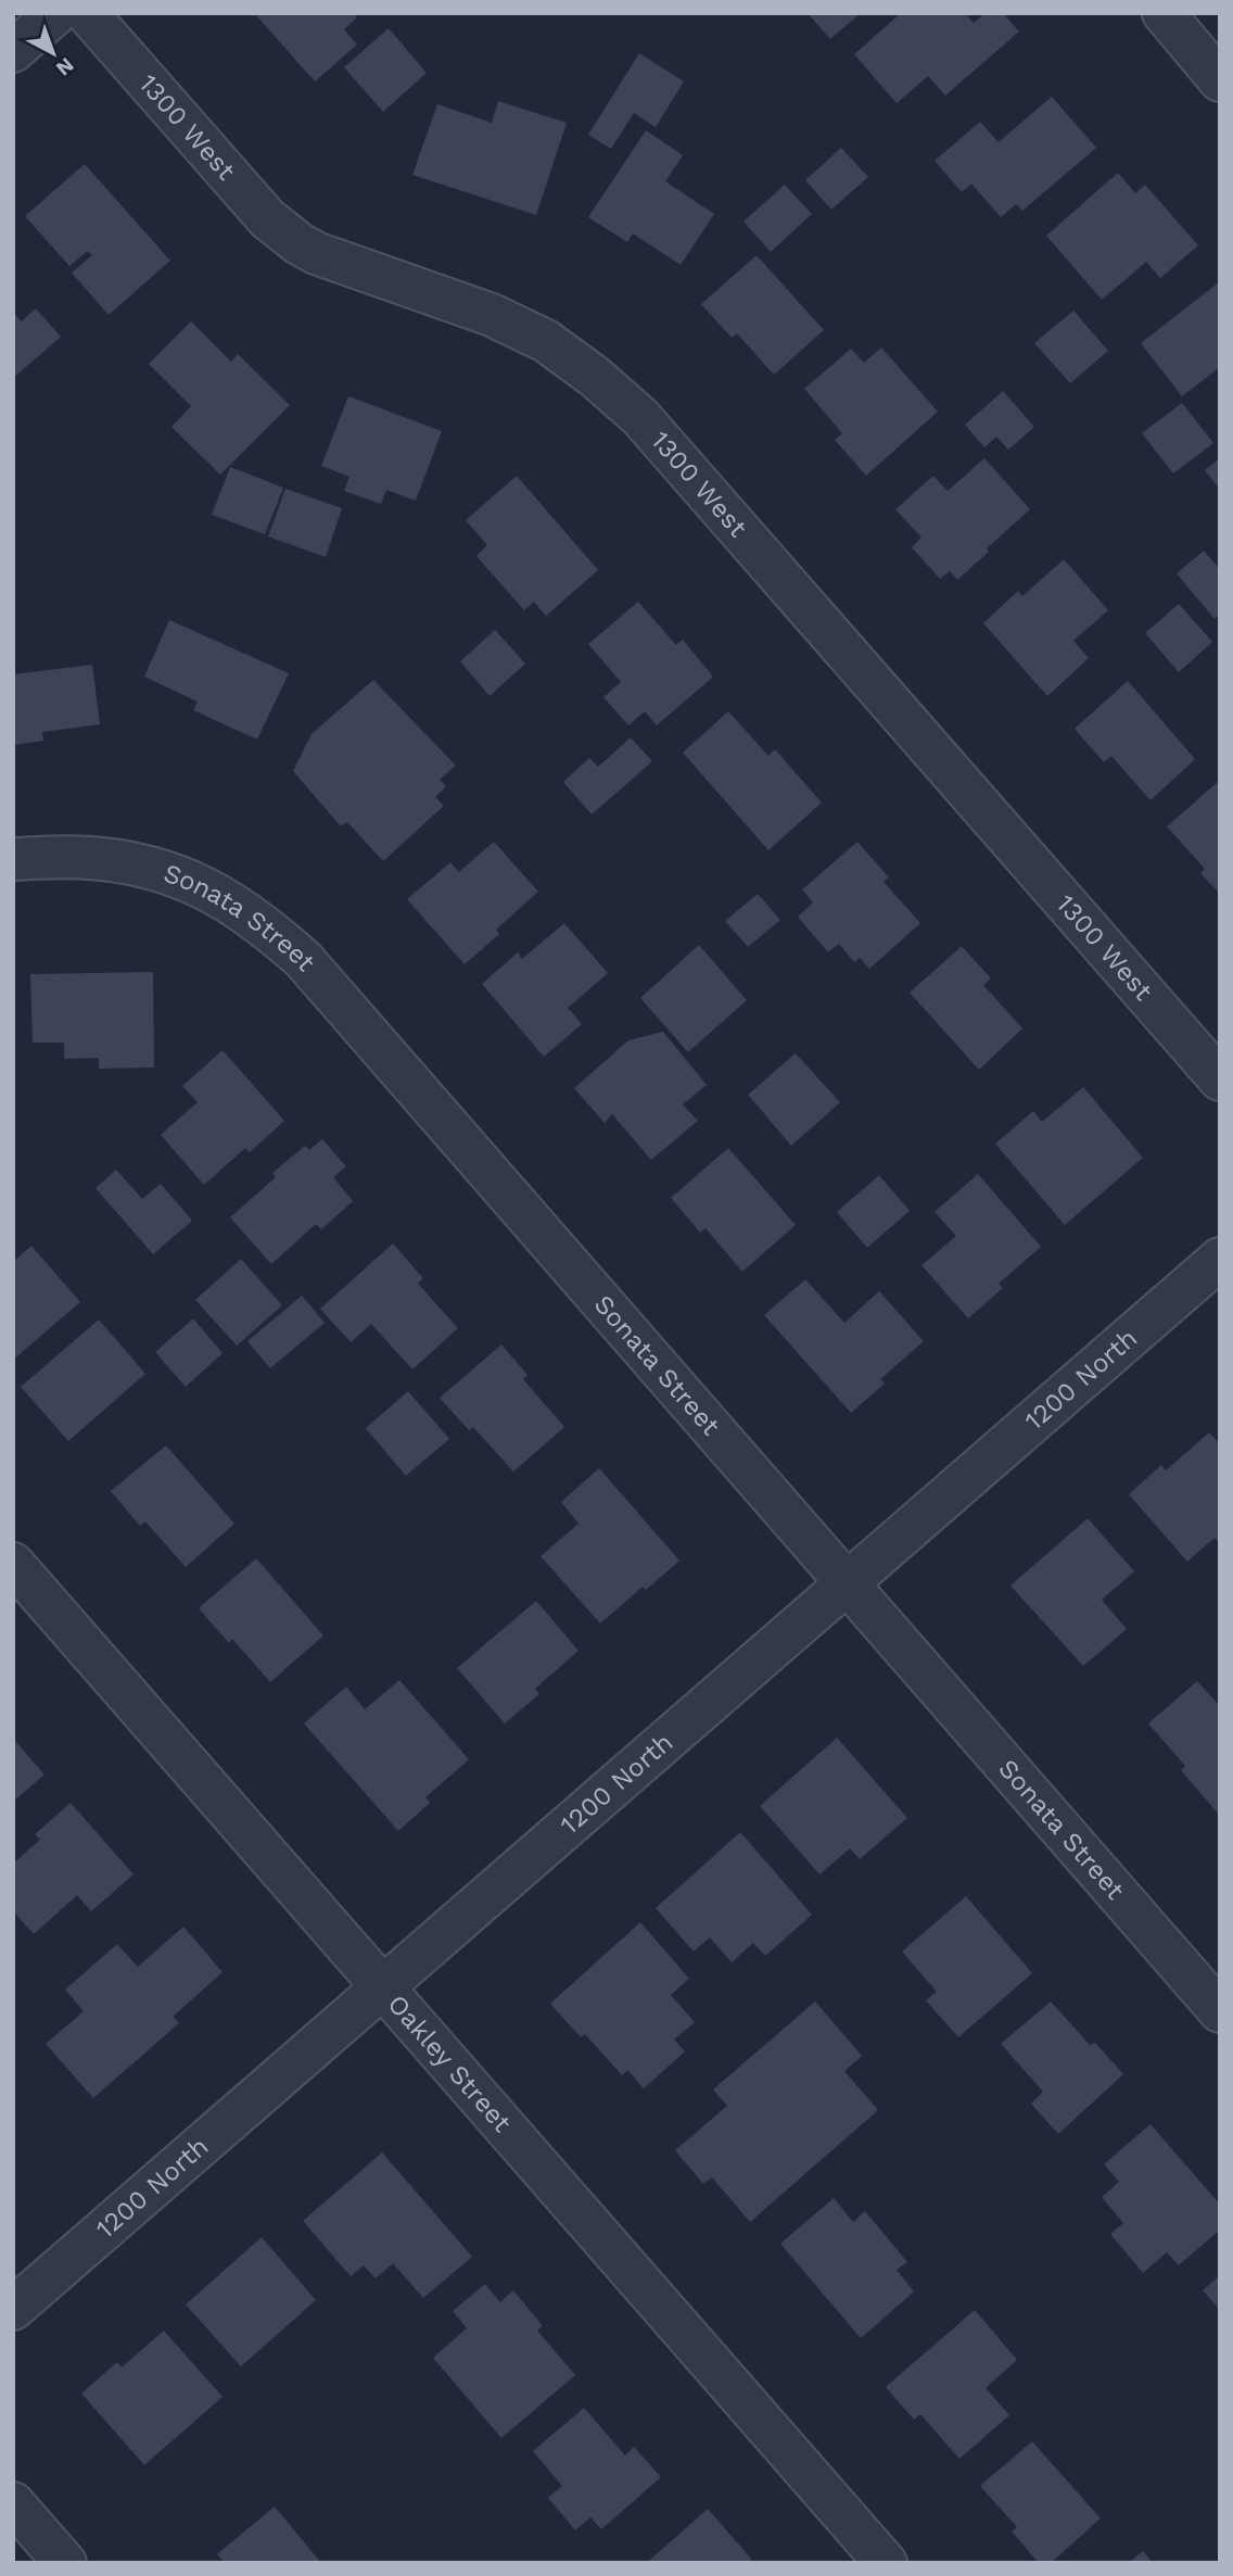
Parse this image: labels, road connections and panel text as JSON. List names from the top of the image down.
{
  "streets": {
    "street": [
      "1300 West",
      "Sonata Street",
      "1200 North",
      "Oakley Street"
    ]
  },
  "crossings": [
    ["Sonata Street", "1200 North"],
    ["1200 North", "Oakley Street"]
  ],
  "north": "bottom right"
}
